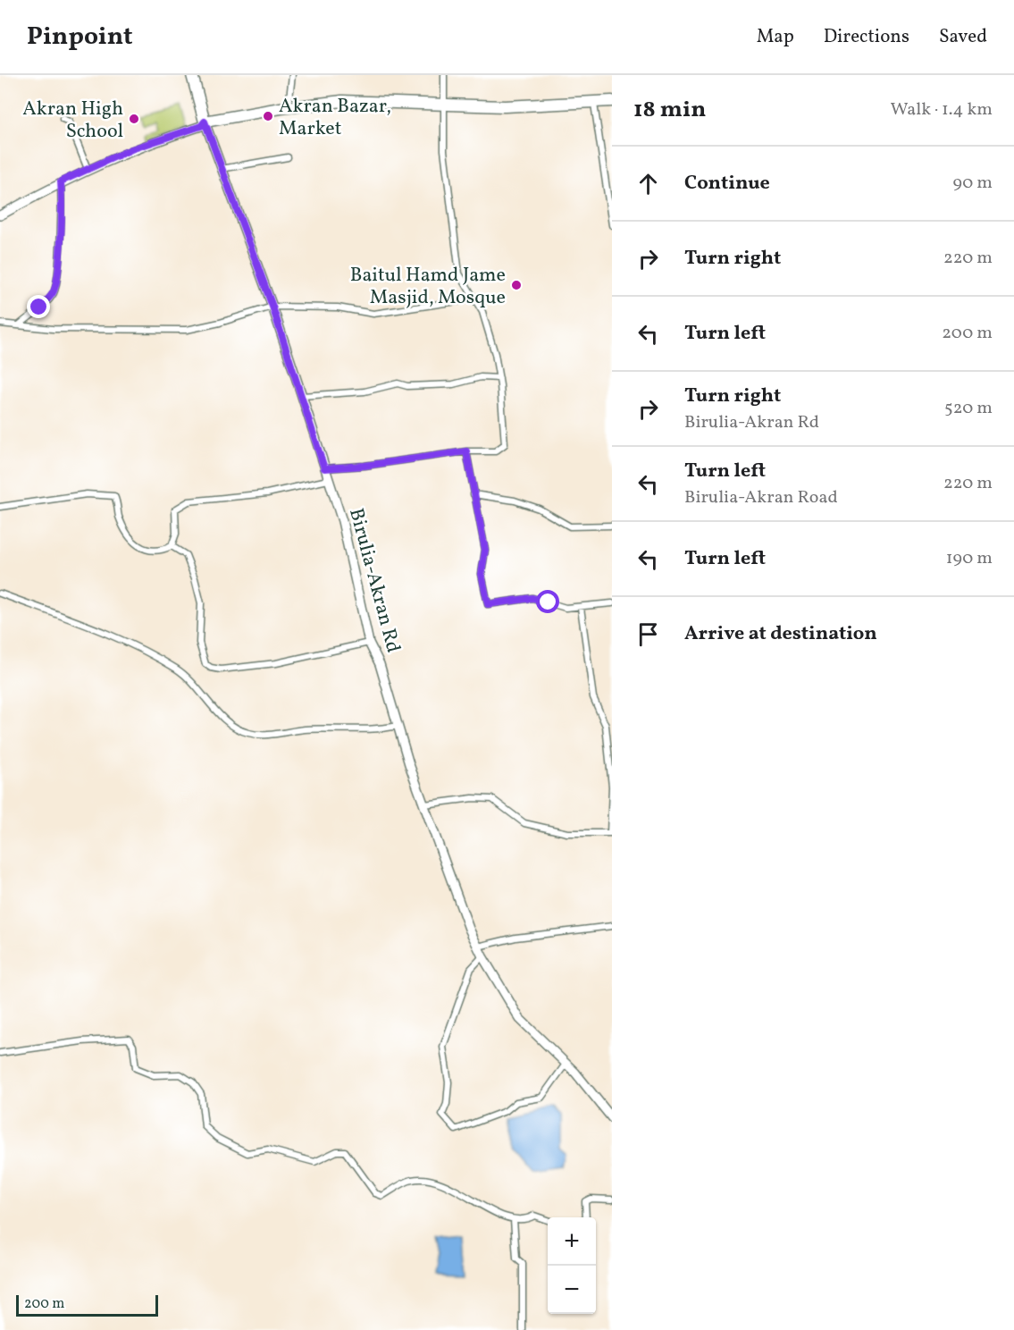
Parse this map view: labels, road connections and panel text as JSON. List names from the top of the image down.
{
  "streets": {
    "highway": ["Birulia-Akran Rd"]
  },
  "places": ["Akran Bazar, Market", "Akran High School", "Baitul Hamd Jame Masjid, Mosque"],
  "scale_bar": "200 m",
  "page": {
    "header": "Pinpoint",
    "nav": ["Map", "Directions", "Saved"],
    "heading": ["18 min", "Walk · 1.4 km"],
    "list": [
      ["Continue", "90 m"],
      ["Turn right", "220 m"],
      ["Turn left", "200 m"],
      ["Turn right", "Birulia-Akran Rd", "520 m"],
      ["Turn left", "Birulia-Akran Road", "220 m"],
      ["Turn left", "190 m"],
      "Arrive at destination"
    ],
    "map_buttons": ["+", "−"],
    "scale": "200 m"
  }
}
